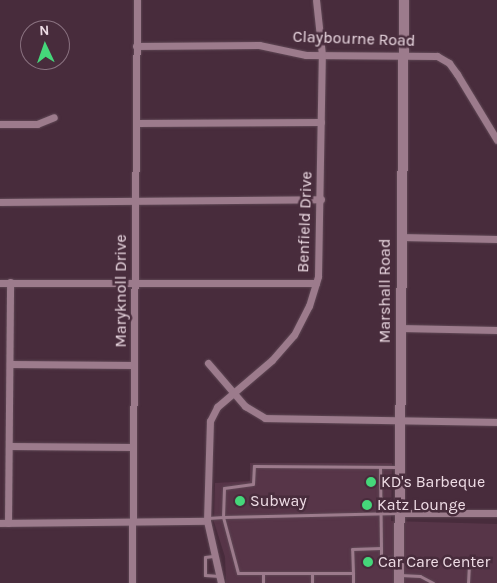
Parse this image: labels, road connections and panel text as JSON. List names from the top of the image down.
{
  "streets": {
    "street": [
      "Claybourne Road",
      "Benfield Drive",
      "Maryknoll Drive",
      "Marshall Road"
    ]
  },
  "crossings": [
    ["Claybourne Road", "Benfield Drive"],
    ["Claybourne Road", "Maryknoll Drive"],
    ["Claybourne Road", "Marshall Road"]
  ],
  "places": [
    "KD's Barbeque",
    "Subway",
    "Katz Lounge",
    "Car Care Center"
  ],
  "north": "top"
}
